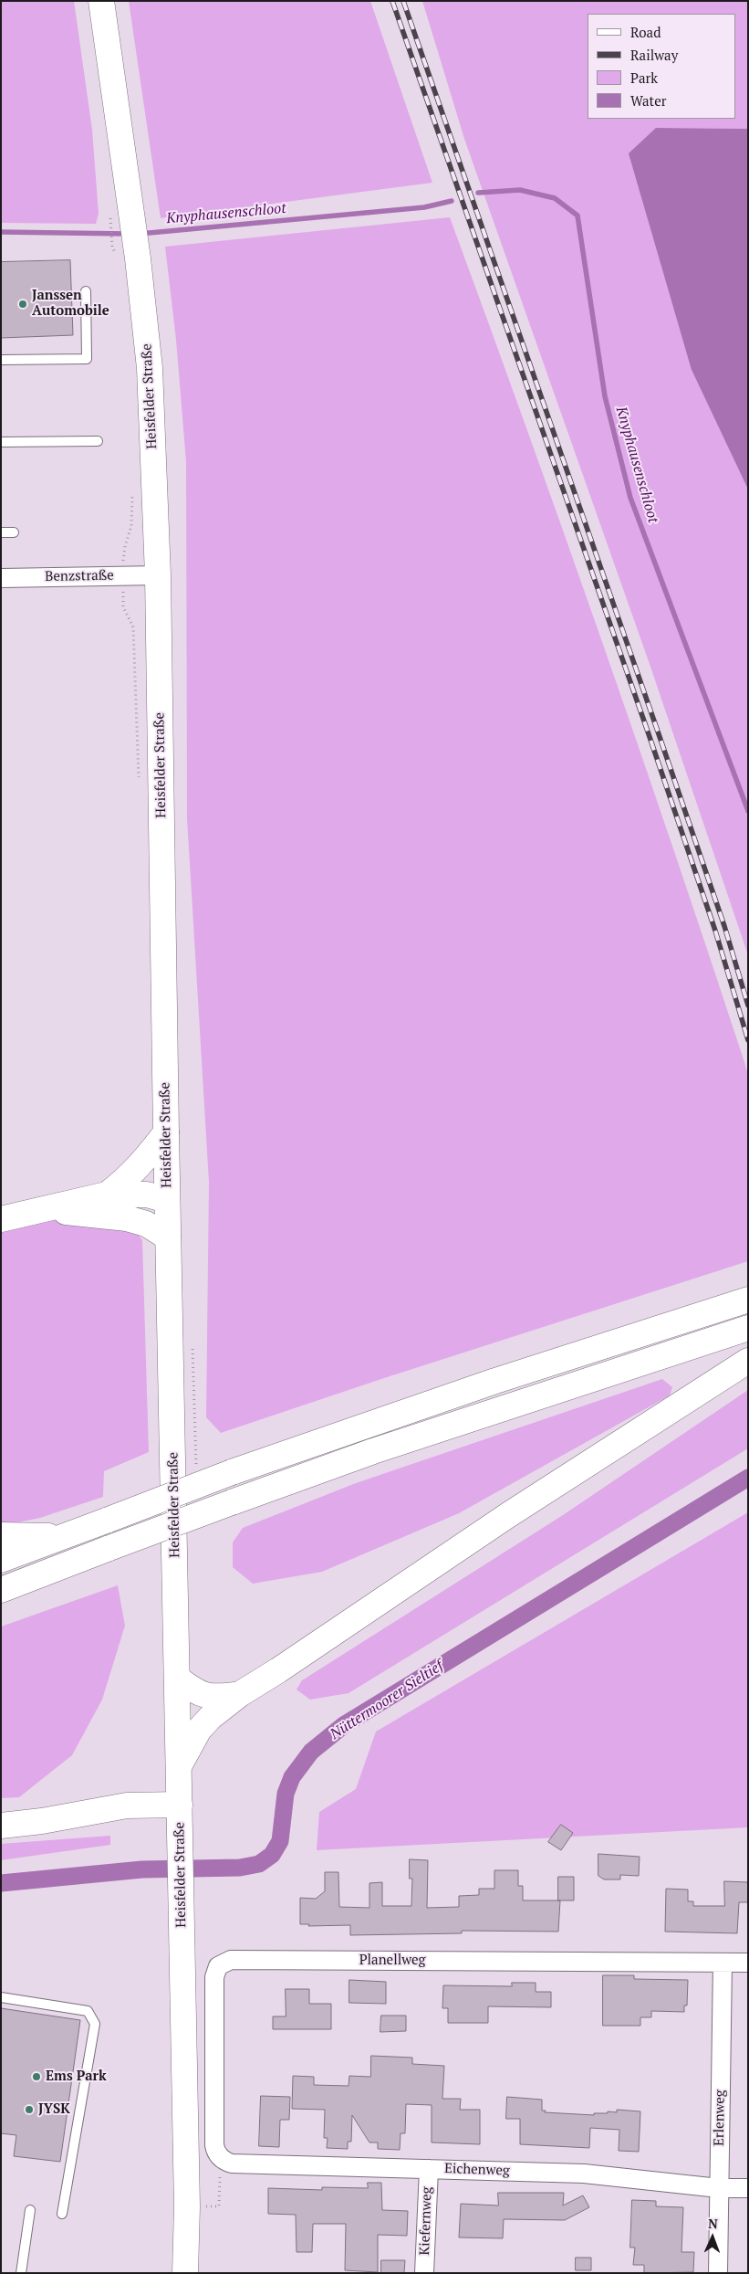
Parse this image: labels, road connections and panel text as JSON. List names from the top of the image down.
{
  "streets": {
    "main road": ["Heisfelder Straße"],
    "street": [
      "Benzstraße",
      "Planellweg",
      "Erlenweg",
      "Eichenweg",
      "Kiefernweg"
    ]
  },
  "crossings": [
    ["Heisfelder Straße", "Benzstraße"],
    ["Planellweg", "Erlenweg"],
    ["Planellweg", "Eichenweg"],
    ["Erlenweg", "Eichenweg"],
    ["Eichenweg", "Kiefernweg"]
  ],
  "water": ["Knyphausenschloot", "Nüttermoorer Sieltief"],
  "places": ["Janssen Automobile", "Ems Park", "JYSK"],
  "legend": [
    "Road",
    "Railway",
    "Park",
    "Water"
  ],
  "north": "top"
}
